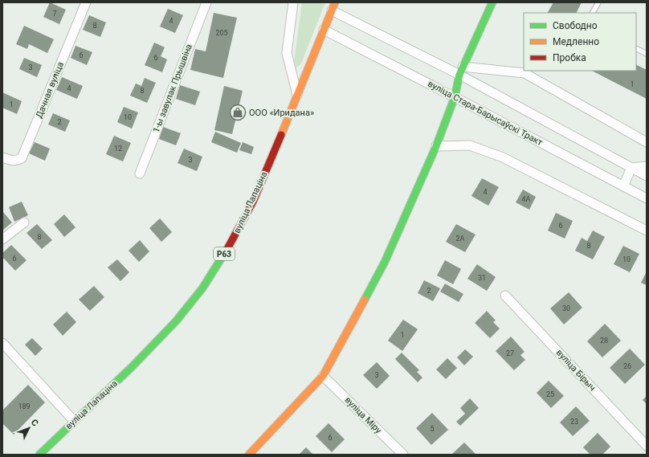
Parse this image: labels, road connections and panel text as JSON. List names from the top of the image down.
{
  "streets": {
    "main road": ["вуліца Лапаціна", "Р63"],
    "street": [
      "1-ы завулак Прышвіна",
      "Дачная вуліца",
      "вуліца Стара-Барысаўскі Тракт",
      "вуліца Бірыч",
      "вуліца Міру"
    ]
  },
  "crossings": [
    ["вуліца Стара-Барысаўскі Тракт", "вуліца Лапаціна"]
  ],
  "places": {
    "shop": ["ООО «Иридана»"]
  },
  "house_numbers": [
    "7",
    "4",
    "8",
    "205",
    "6",
    "6",
    "3",
    "1",
    "4",
    "8",
    "1",
    "10",
    "2",
    "12",
    "3",
    "4",
    "4А",
    "6",
    "8",
    "2А",
    "8",
    "6",
    "10",
    "31",
    "2",
    "30",
    "1",
    "28",
    "27",
    "26",
    "3",
    "25",
    "189",
    "23",
    "5",
    "6"
  ],
  "legend": ["Свободно", "Медленно", "Пробка"],
  "north": "top right"
}
